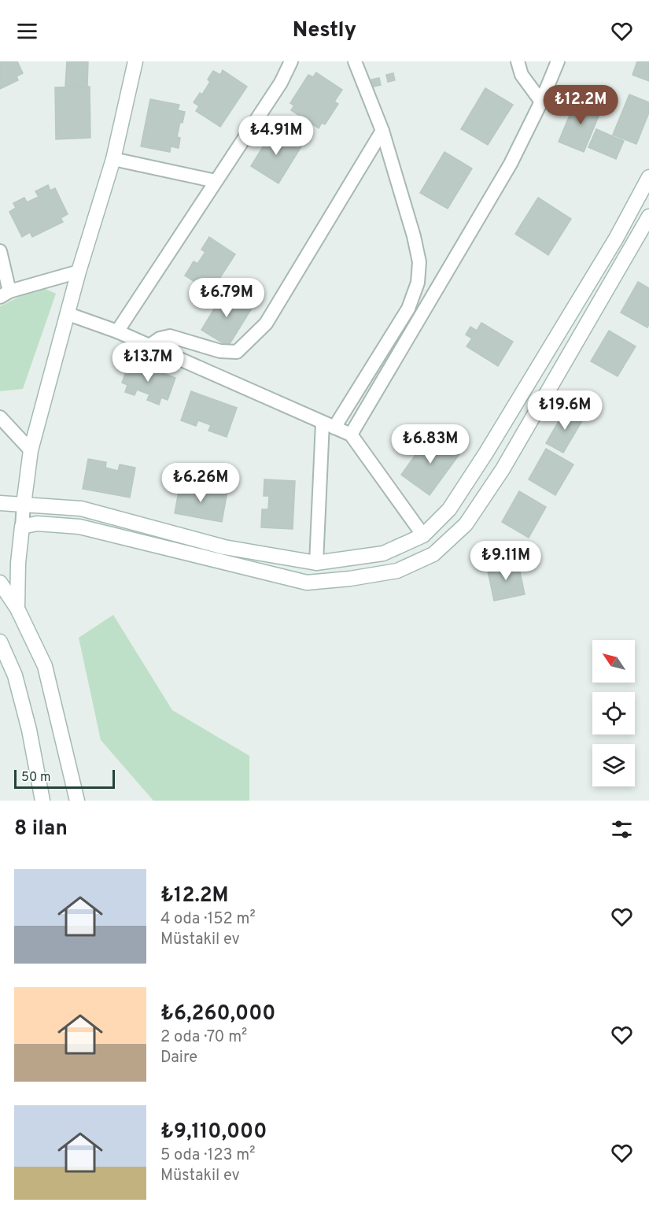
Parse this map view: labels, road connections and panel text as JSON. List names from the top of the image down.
{
  "scale_bar": "50 m",
  "north": "top left",
  "page": {
    "header": "Nestly",
    "price": [
      "₺12.2M",
      "₺4.91M",
      "₺6.79M",
      "₺13.7M",
      "₺19.6M",
      "₺6.83M",
      "₺6.26M",
      "₺9.11M"
    ],
    "scale": "50 m",
    "heading": "8 ilan",
    "list": [
      {
        "name": "₺12.2M",
        "note": "4 oda · 152 m² · Müstakil ev"
      },
      {
        "name": "₺6,260,000",
        "note": "2 oda · 70 m² · Daire"
      },
      {
        "name": "₺9,110,000",
        "note": "5 oda · 123 m² · Müstakil ev"
      }
    ]
  }
}
